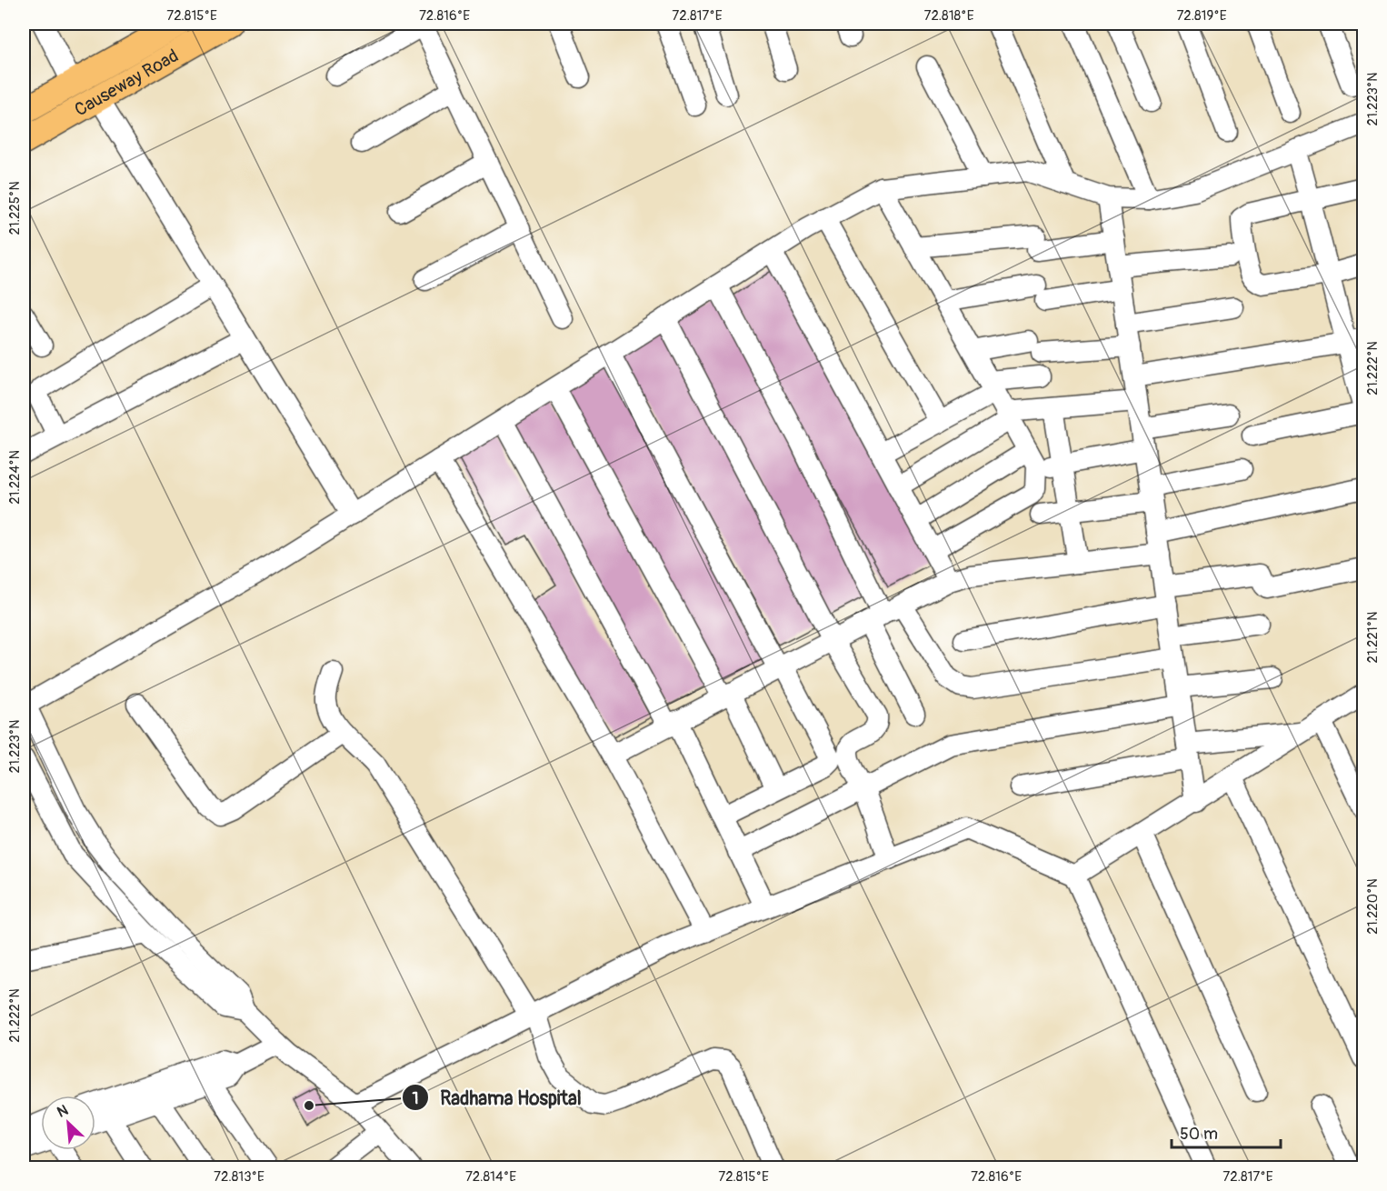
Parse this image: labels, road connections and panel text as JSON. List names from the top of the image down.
{
  "streets": {
    "main road": ["Causeway Road"]
  },
  "places": ["Radhama Hospital"],
  "scale_bar": "50 m",
  "north": "top left",
  "coordinates": [
    "72.815°E",
    "72.816°E",
    "72.817°E",
    "72.818°E",
    "72.819°E",
    "21.223°N",
    "21.225°N",
    "21.222°N",
    "21.224°N",
    "21.221°N",
    "21.220°N",
    "72.813°E",
    "72.814°E"
  ]
}
